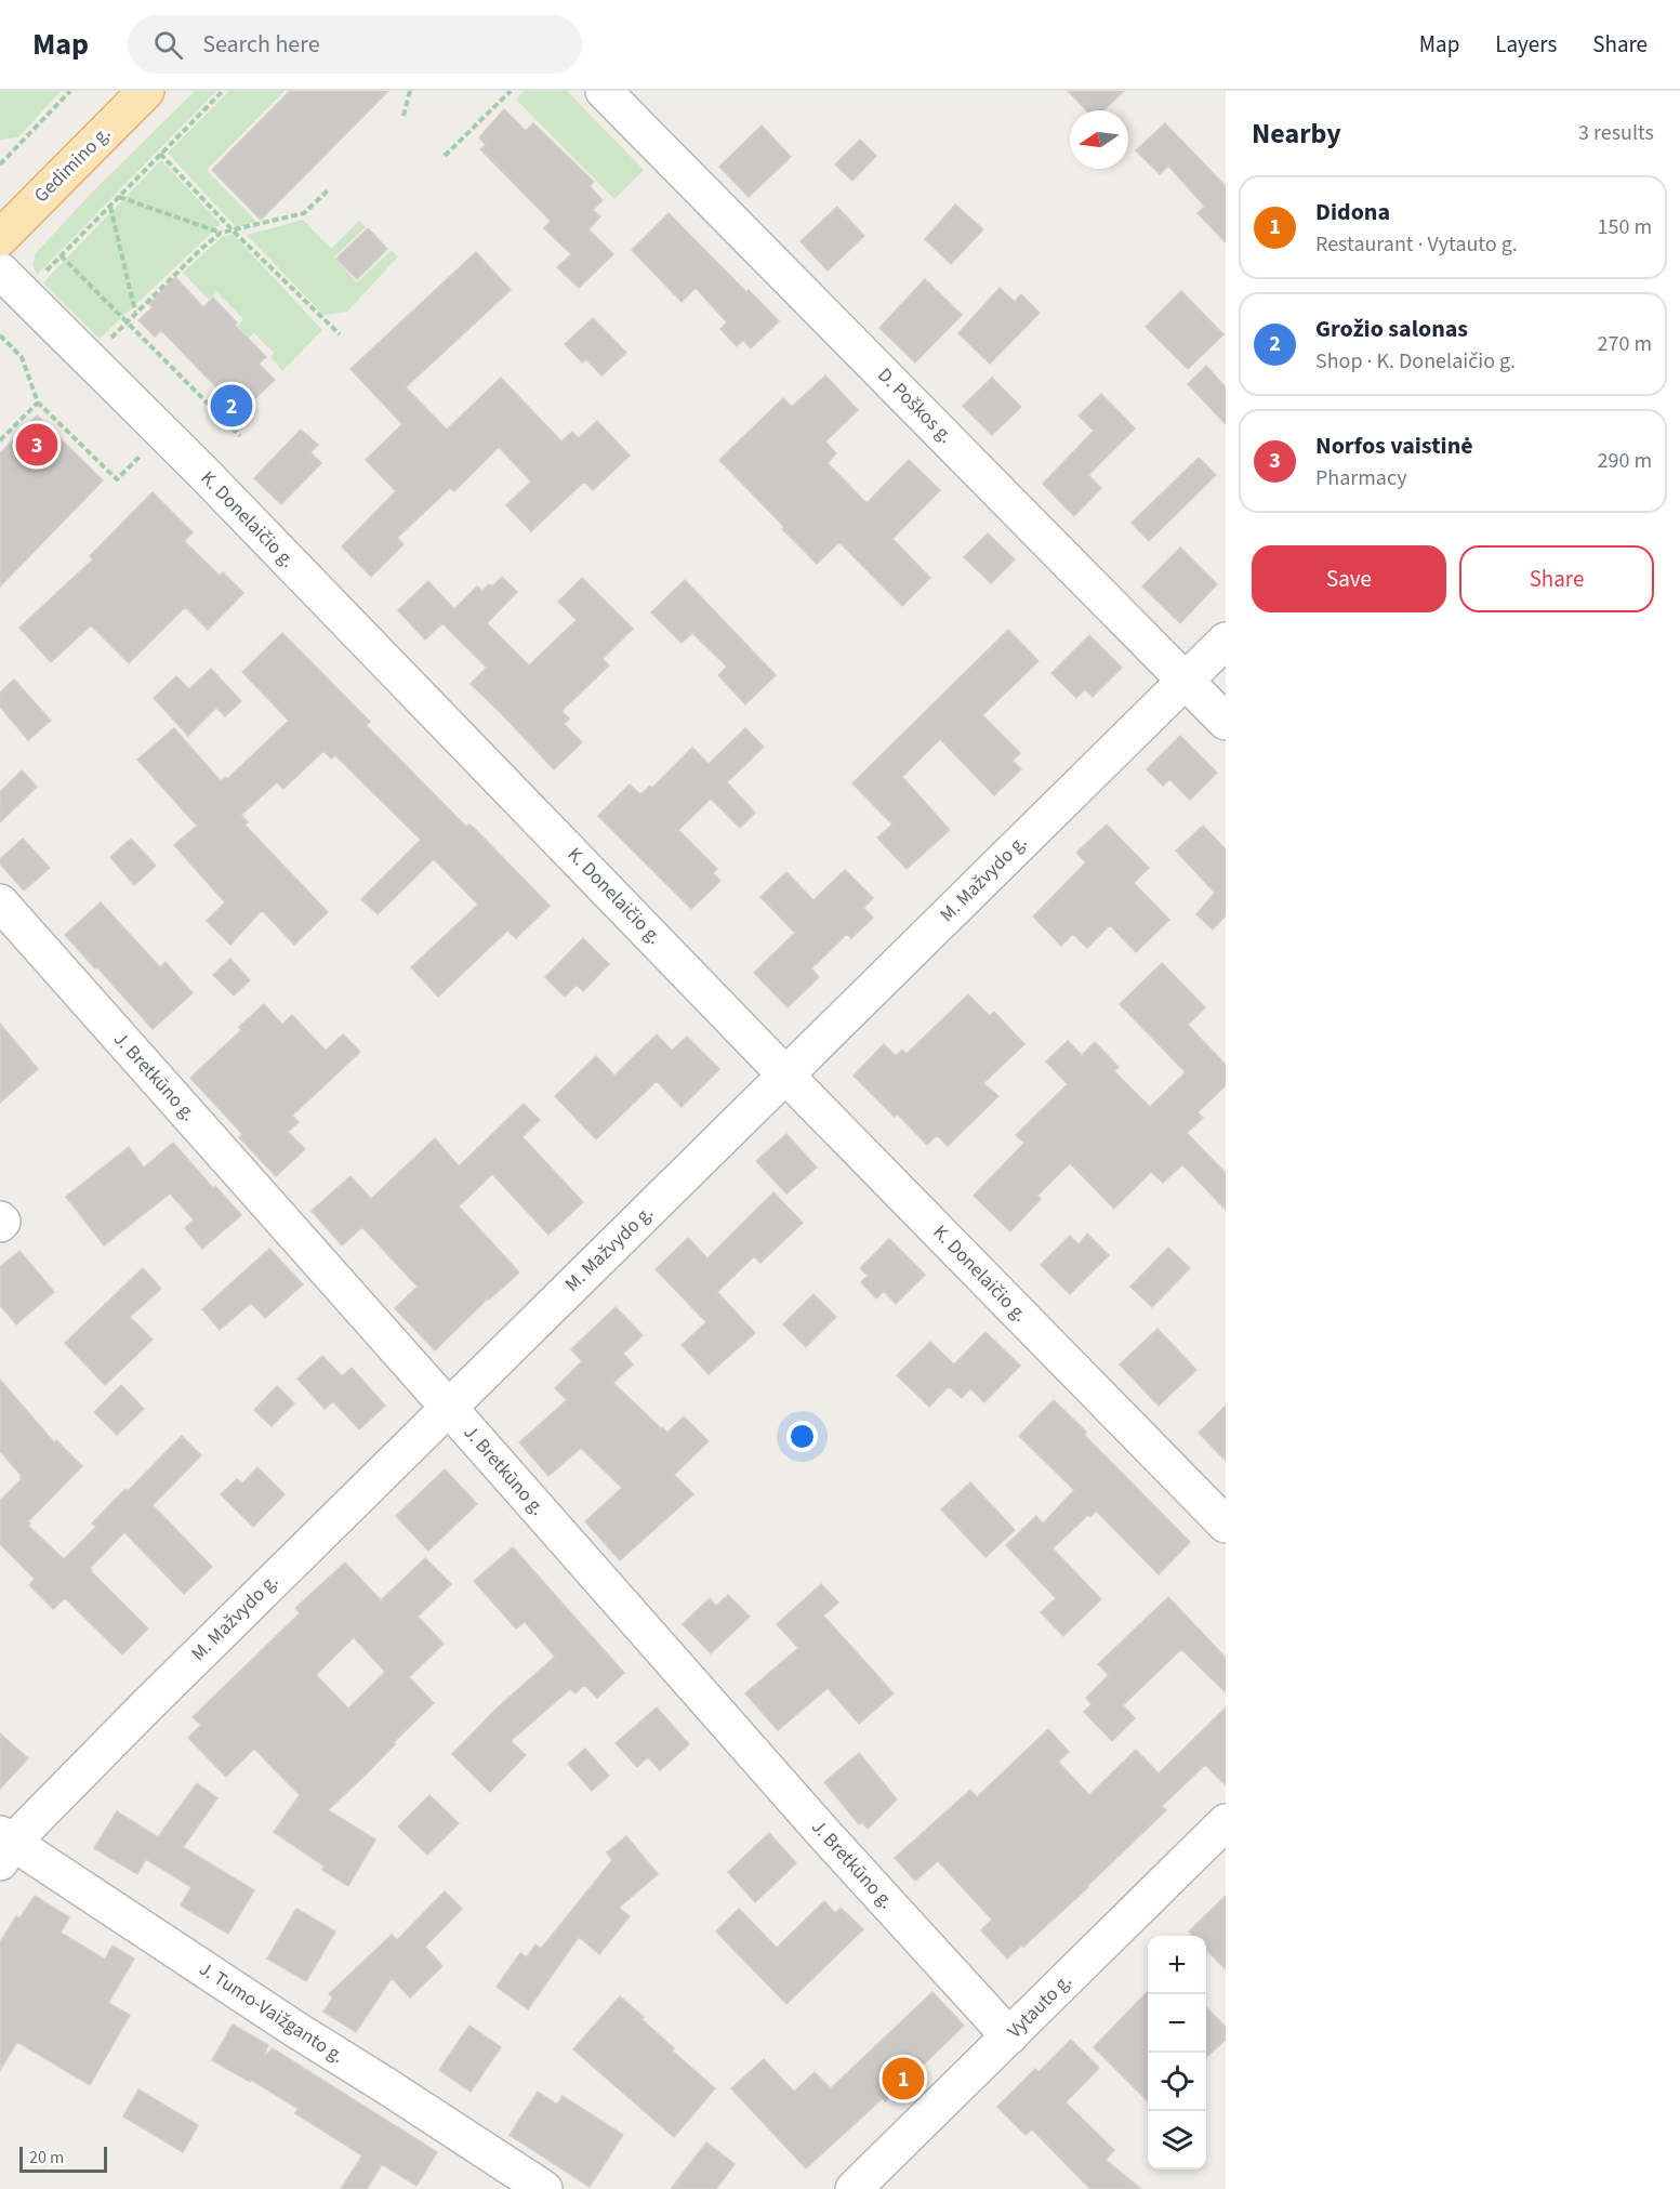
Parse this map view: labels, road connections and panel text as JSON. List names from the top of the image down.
{
  "streets": {
    "main road": ["Gedimino g."],
    "street": [
      "D. Poškos g.",
      "K. Donelaičio g.",
      "M. Mažvydo g.",
      "J. Bretkūno g.",
      "Vytauto g.",
      "J. Tumo-Vaižganto g."
    ]
  },
  "crossings": [
    ["D. Poškos g.", "M. Mažvydo g."],
    ["K. Donelaičio g.", "M. Mažvydo g."],
    ["M. Mažvydo g.", "J. Bretkūno g."],
    ["M. Mažvydo g.", "J. Tumo-Vaižganto g."],
    ["J. Bretkūno g.", "Vytauto g."]
  ],
  "scale_bar": "20 m",
  "north": "left",
  "page": {
    "header": "Map",
    "search": "Search here",
    "nav": ["Map", "Layers", "Share"],
    "heading": ["Nearby", "3 results"],
    "list": [
      {
        "mark": "1",
        "name": "Didona",
        "note": "Restaurant · Vytauto g.",
        "value": "150 m"
      },
      {
        "mark": "2",
        "name": "Grožio salonas",
        "note": "Shop · K. Donelaičio g.",
        "value": "270 m"
      },
      {
        "mark": "3",
        "name": "Norfos vaistinė",
        "note": "Pharmacy",
        "value": "290 m"
      }
    ],
    "pins": ["2", "3", "1"],
    "buttons": ["Save", "Share"],
    "map_buttons": ["+", "−"],
    "scale": "20 m"
  }
}
